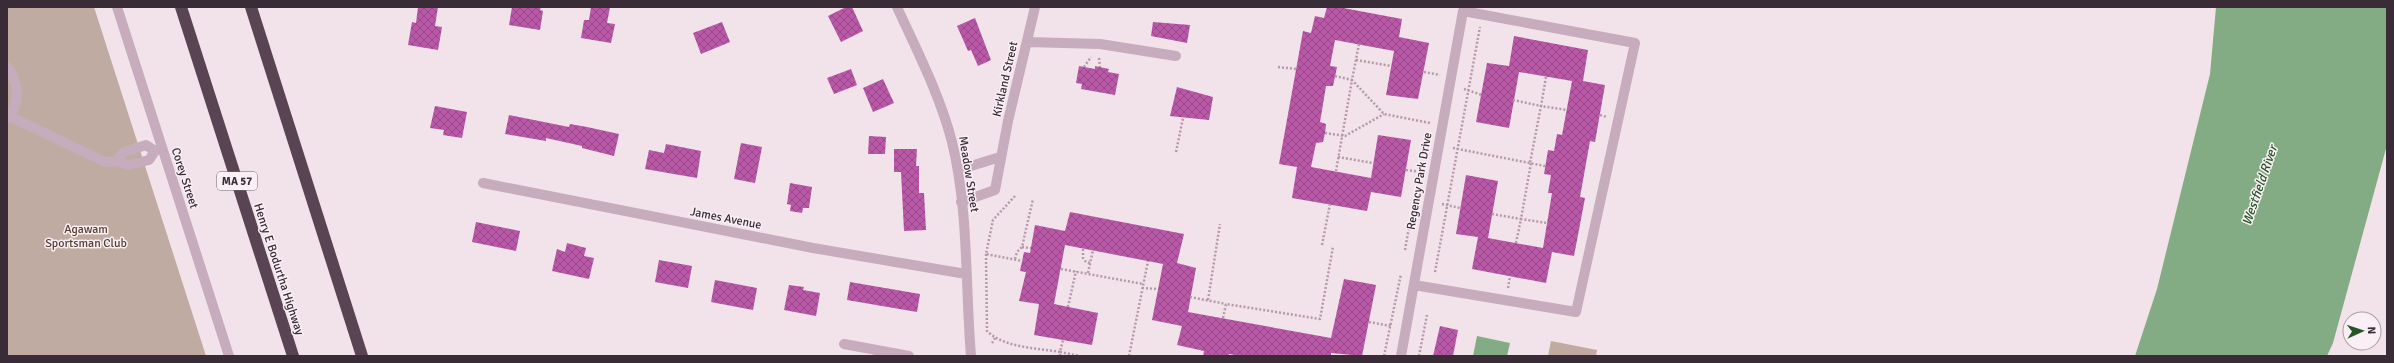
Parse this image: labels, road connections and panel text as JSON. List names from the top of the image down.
{
  "streets": {
    "highway": ["MA 57", "Henry E Bodurtha Highway"],
    "street": [
      "Kirkland Street",
      "Meadow Street",
      "Corey Street",
      "Regency Park Drive",
      "James Avenue"
    ]
  },
  "crossings": [
    ["Kirkland Street", "Meadow Street"],
    ["Meadow Street", "James Avenue"]
  ],
  "water": ["Westfield River"],
  "parks": ["Agawam Sportsman Club"],
  "north": "right"
}
